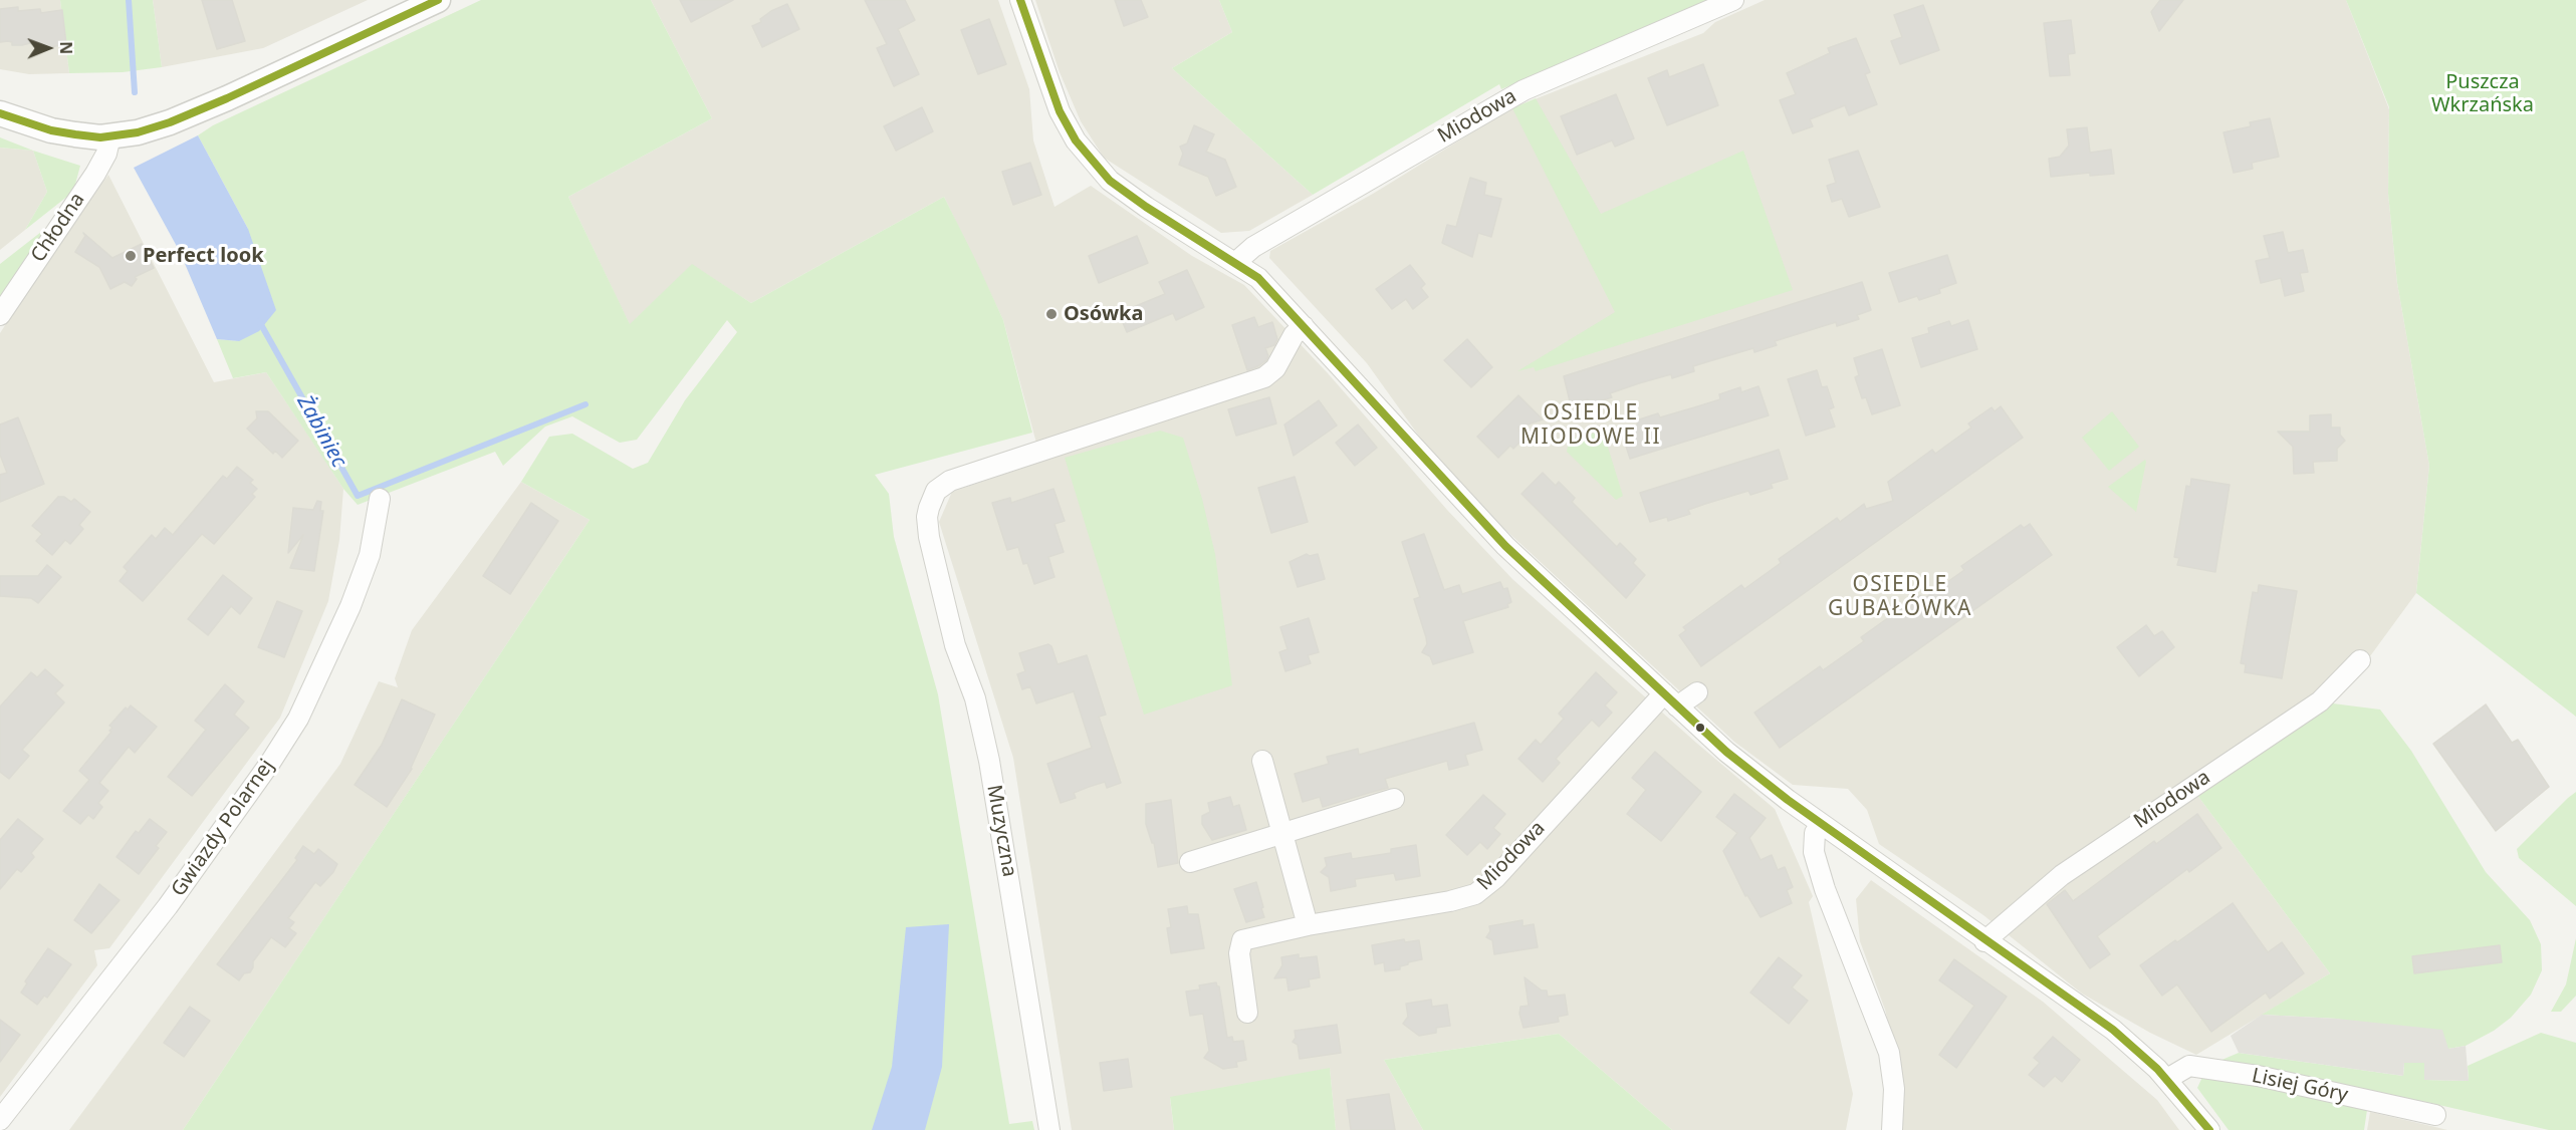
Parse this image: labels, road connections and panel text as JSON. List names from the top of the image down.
{
  "streets": {
    "street": [
      "Miodowa",
      "Chłodna",
      "Gwiazdy Polarnej",
      "Muzyczna",
      "Lisiej Góry"
    ]
  },
  "districts": ["OSIEDLE MIODOWE II", "OSIEDLE GUBAŁÓWKA"],
  "water": ["Żabiniec"],
  "parks": ["Puszcza Wkrzańska"],
  "places": ["Perfect look", "Osówka"],
  "north": "right"
}
